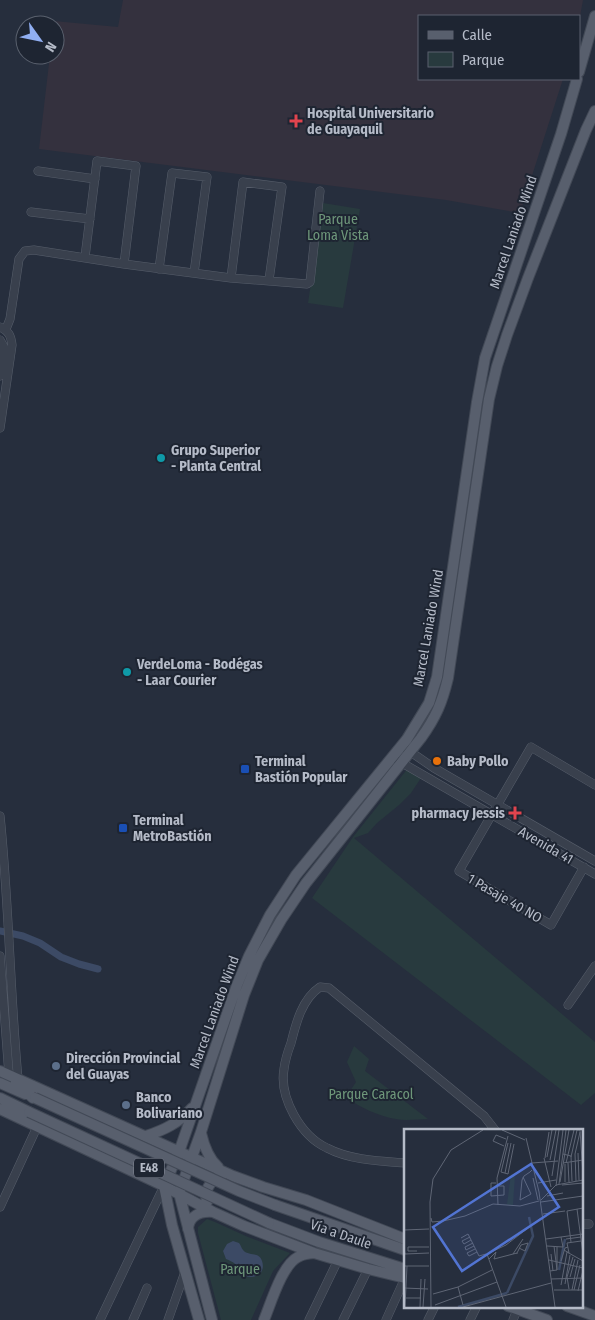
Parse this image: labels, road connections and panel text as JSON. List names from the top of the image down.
{
  "streets": {
    "main road": ["Marcel Laniado Wind", "E48", "Vía a Daule"],
    "street": ["Avenida 41", "1 Pasaje 40 NO"]
  },
  "crossings": [
    ["Marcel Laniado Wind", "Avenida 41"],
    ["Marcel Laniado Wind", "E48"],
    ["Avenida 41", "1 Pasaje 40 NO"],
    ["E48", "Vía a Daule"]
  ],
  "parks": ["Parque Loma Vista", "Parque Caracol", "Parque"],
  "places": {
    "health": ["Hospital Universitario de Guayaquil", "pharmacy Jessis"],
    "other": [
      "Grupo Superior - Planta Central",
      "VerdeLoma - Bodégas - Laar Courier",
      "Baby Pollo",
      "Dirección Provincial del Guayas",
      "Banco Bolivariano"
    ],
    "transit": ["Terminal Bastión Popular", "Terminal MetroBastión"]
  },
  "legend": ["Calle", "Parque"],
  "north": "bottom right"
}
